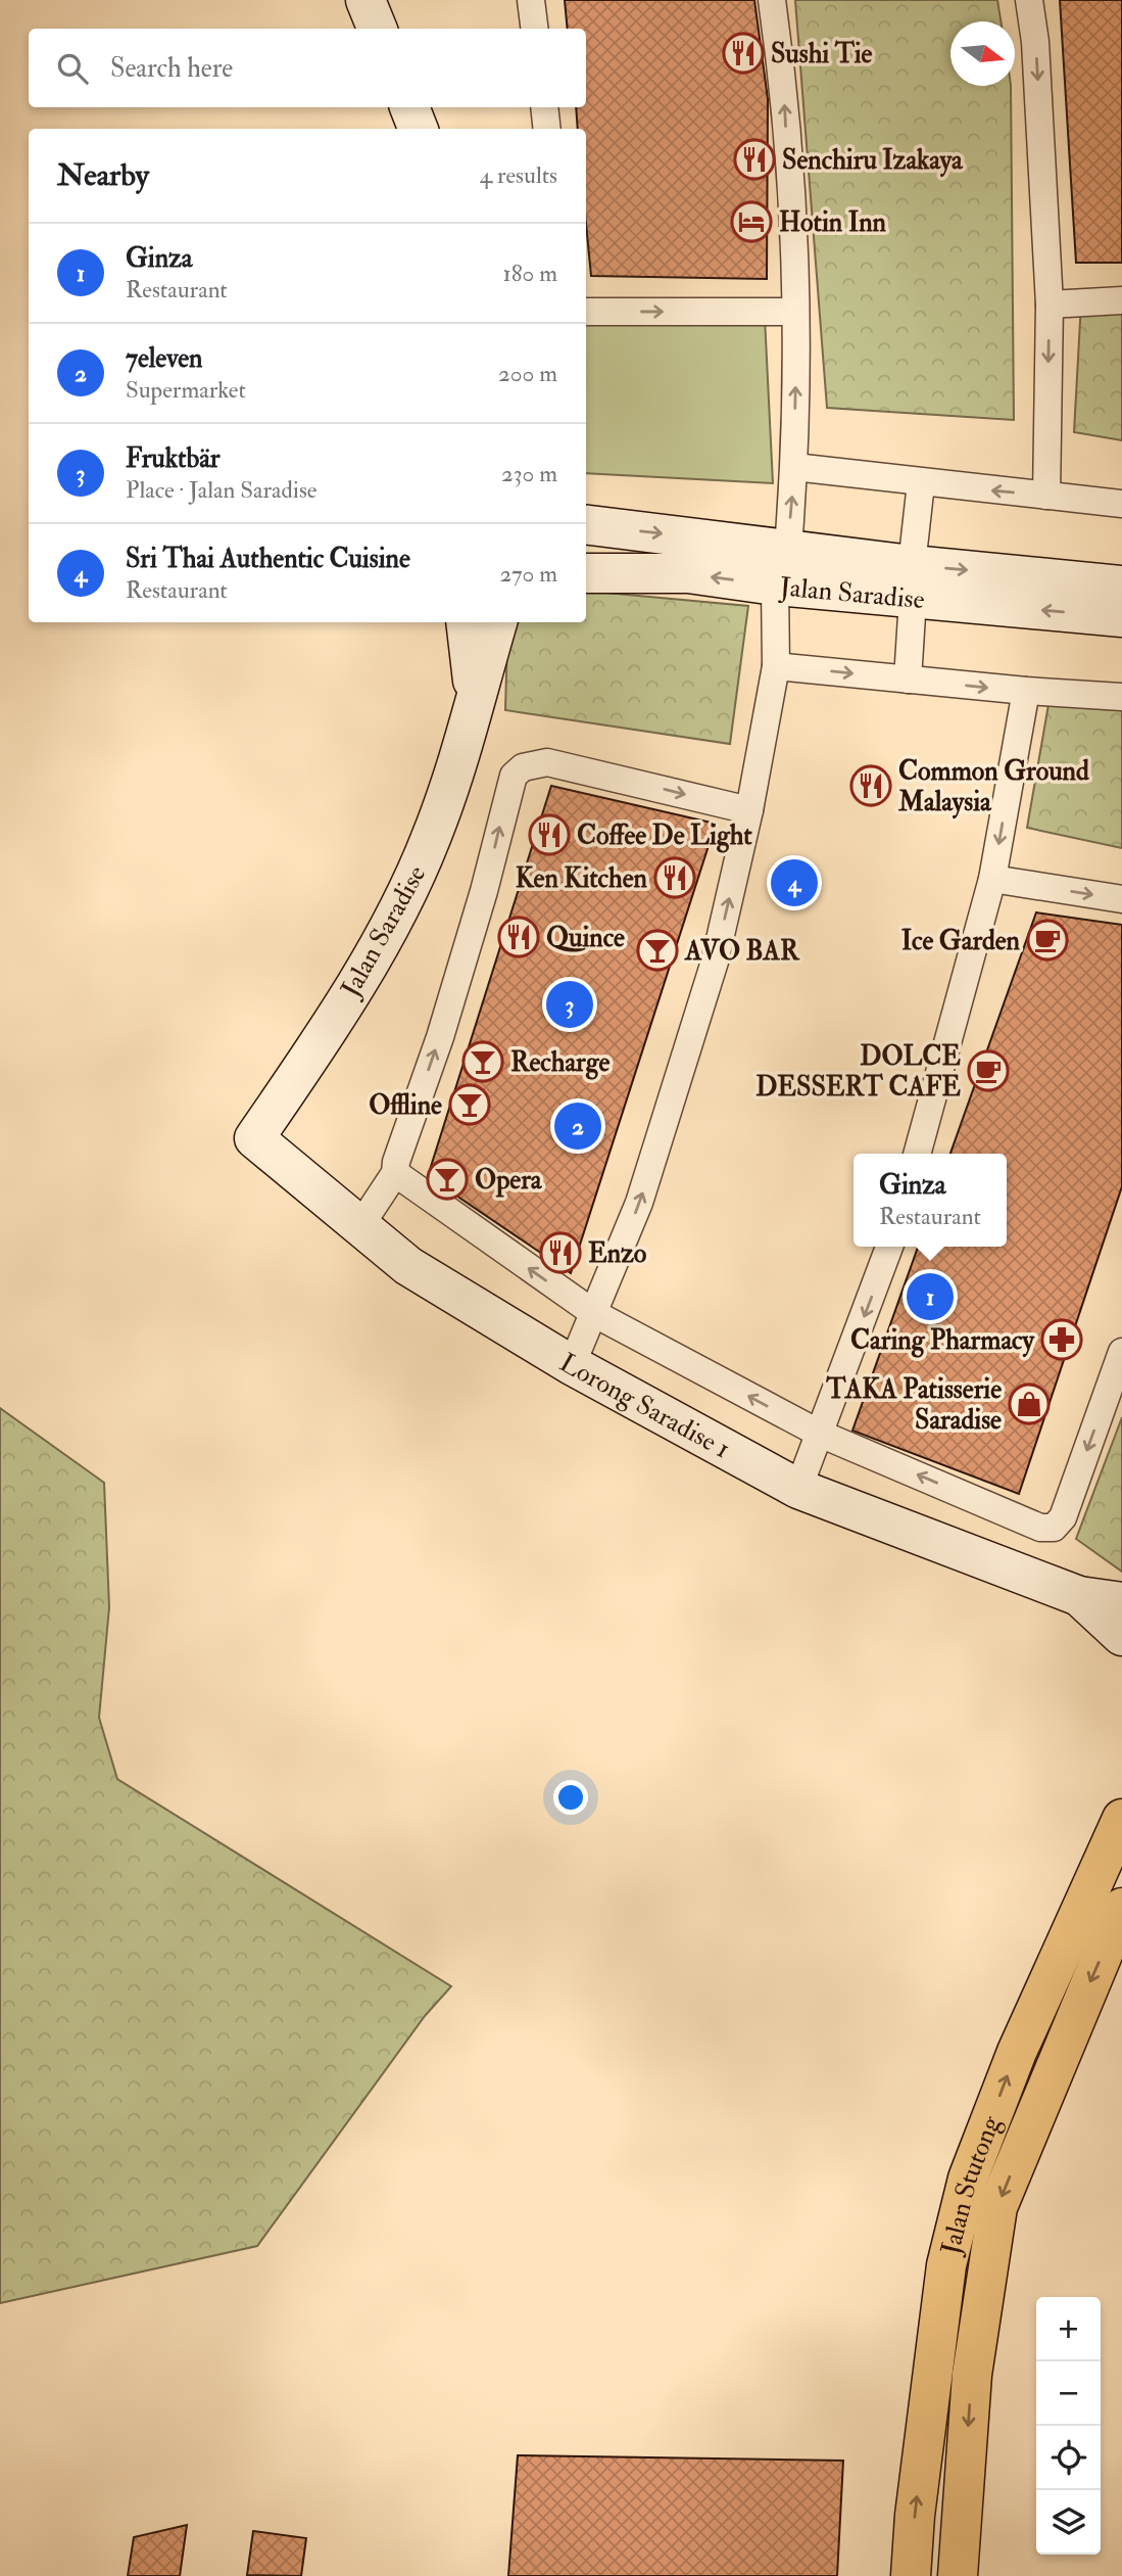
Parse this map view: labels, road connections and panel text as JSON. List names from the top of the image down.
{
  "streets": {
    "main road": ["Jalan Stutong"],
    "street": ["Jalan Saradise", "Lorong Saradise 1"]
  },
  "crossings": [
    ["Jalan Saradise", "Lorong Saradise 1"]
  ],
  "places": {
    "restaurant": [
      "Sushi Tie",
      "Senchiru Izakaya",
      "Common Ground Malaysia",
      "Coffee De Light",
      "Ken Kitchen",
      "Quince",
      "Enzo"
    ],
    "hotel": ["Hotin Inn"],
    "cafe": ["Ice Garden", "DOLCE DESSERT CAFE"],
    "bar": [
      "AVO BAR",
      "Recharge",
      "Offline",
      "Opera"
    ],
    "pharmacy": ["Caring Pharmacy"],
    "shop": ["TAKA Patisserie Saradise"]
  },
  "north": "right",
  "page": {
    "search": "Search here",
    "heading": ["Nearby", "4 results"],
    "list": [
      {
        "mark": "1",
        "name": "Ginza",
        "note": "Restaurant",
        "value": "180 m"
      },
      {
        "mark": "2",
        "name": "7eleven",
        "note": "Supermarket",
        "value": "200 m"
      },
      {
        "mark": "3",
        "name": "Fruktbär",
        "note": "Place · Jalan Saradise",
        "value": "230 m"
      },
      {
        "mark": "4",
        "name": "Sri Thai Authentic Cuisine",
        "note": "Restaurant",
        "value": "270 m"
      }
    ],
    "pins": [
      "4",
      "3",
      "2",
      "1"
    ],
    "popup": ["Ginza", "Restaurant"],
    "map_buttons": ["+", "−"]
  }
}
